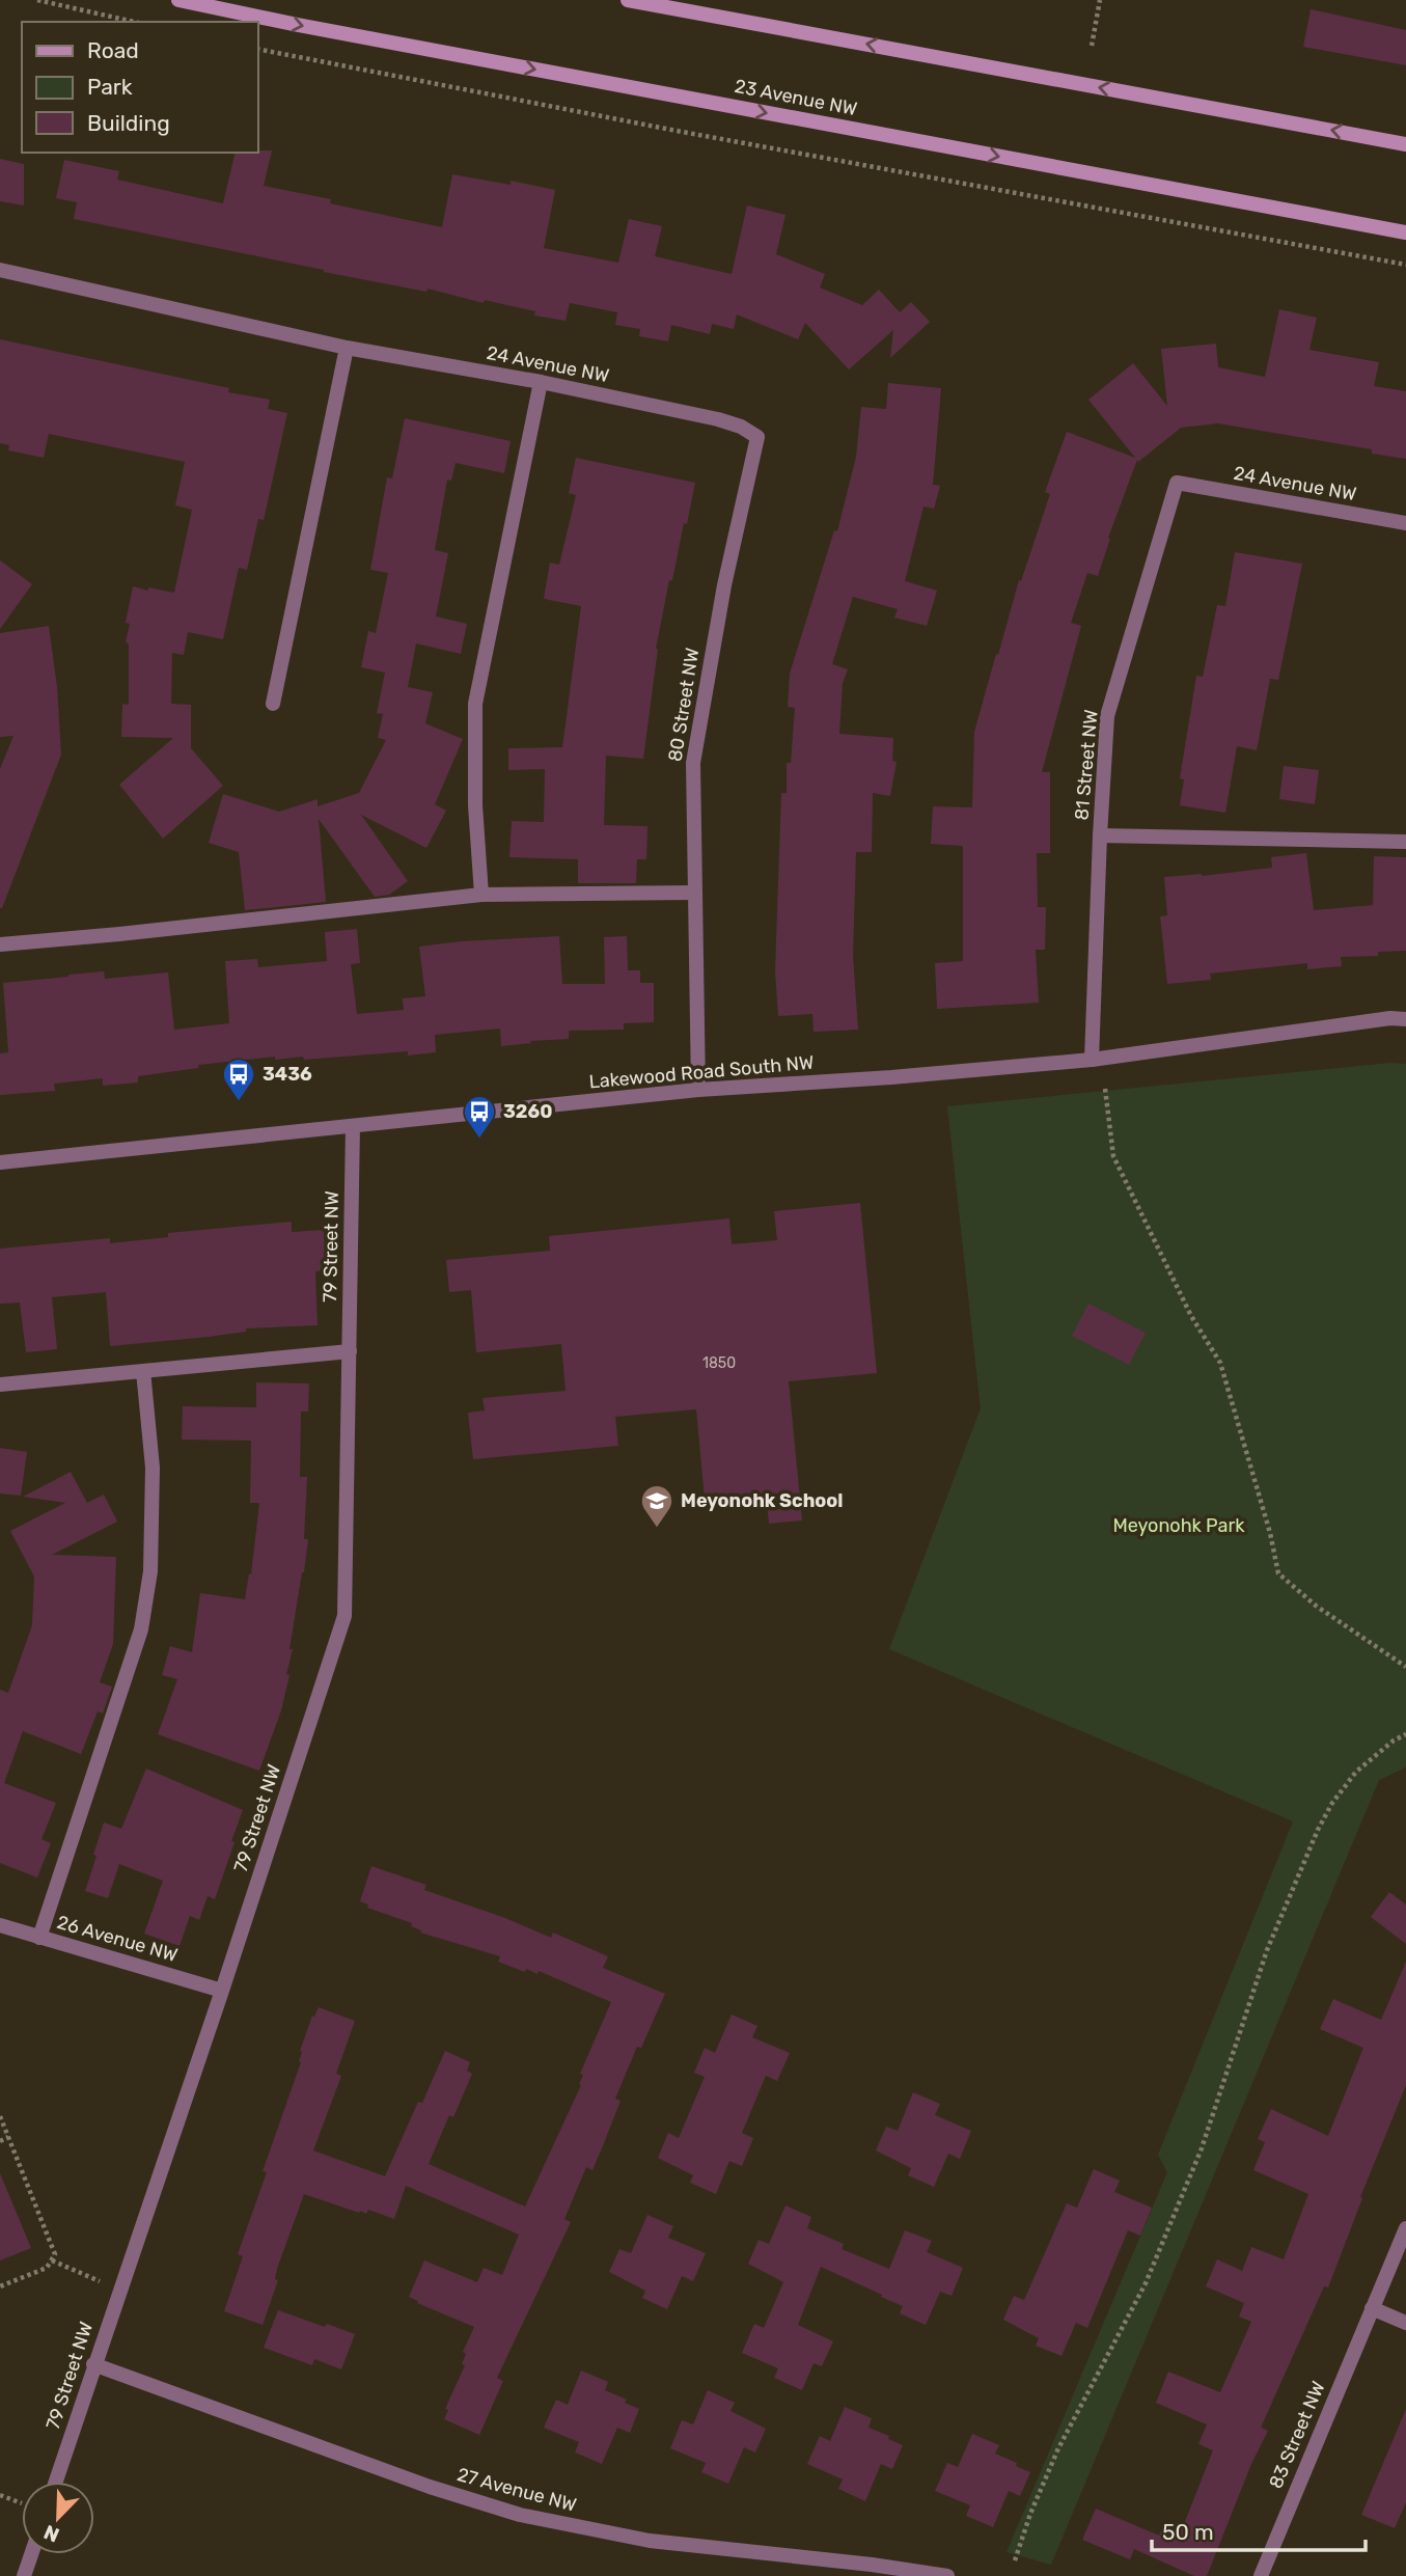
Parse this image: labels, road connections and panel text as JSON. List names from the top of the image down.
{
  "streets": {
    "main road": ["23 Avenue NW"],
    "street": [
      "24 Avenue NW",
      "80 Street NW",
      "81 Street NW",
      "Lakewood Road South NW",
      "79 Street NW",
      "26 Avenue NW",
      "83 Street NW",
      "27 Avenue NW"
    ]
  },
  "crossings": [
    ["24 Avenue NW", "80 Street NW"],
    ["24 Avenue NW", "81 Street NW"],
    ["80 Street NW", "Lakewood Road South NW"],
    ["81 Street NW", "Lakewood Road South NW"],
    ["Lakewood Road South NW", "79 Street NW"],
    ["79 Street NW", "26 Avenue NW"],
    ["79 Street NW", "27 Avenue NW"]
  ],
  "parks": ["Meyonohk Park"],
  "places": {
    "bus stop": ["3436", "3260"],
    "school or university": ["Meyonohk School"]
  },
  "house_numbers": ["1850"],
  "legend": ["Road", "Park", "Building"],
  "scale_bar": "50 m",
  "north": "bottom left"
}
